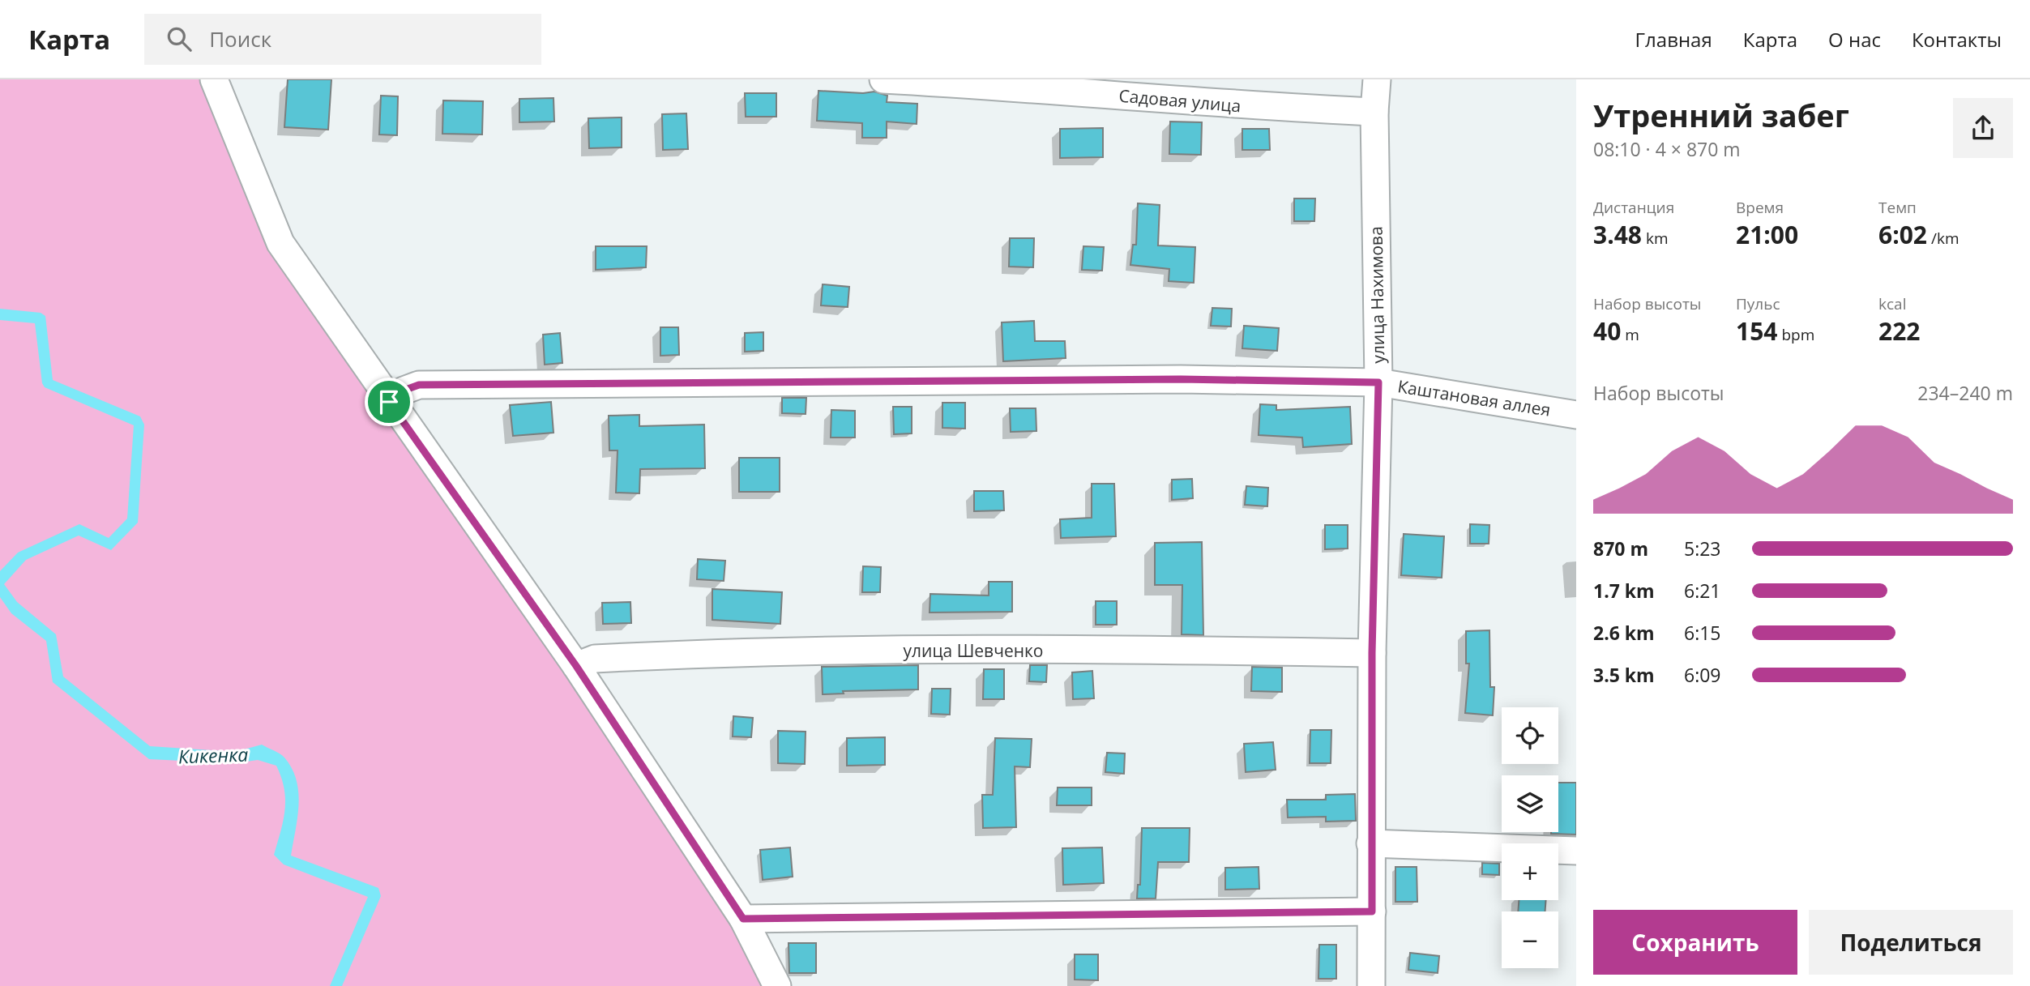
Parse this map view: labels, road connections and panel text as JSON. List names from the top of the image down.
{
  "streets": {
    "street": [
      "Садовая улица",
      "улица Нахимова",
      "Каштановая аллея",
      "улица Шевченко"
    ]
  },
  "crossings": [
    ["Садовая улица", "улица Нахимова"],
    ["улица Нахимова", "Каштановая аллея"],
    ["улица Нахимова", "улица Шевченко"]
  ],
  "water": ["Кикенка"],
  "page": {
    "header": "Карта",
    "search": "Поиск",
    "nav": [
      "Главная",
      "Карта",
      "О нас",
      "Контакты"
    ],
    "heading": ["Утренний забег", "08:10 · 4 × 870 m"],
    "stats": [
      ["Дистанция", "3.48 km"],
      ["Время", "21:00"],
      ["Темп", "6:02 /km"],
      ["Набор высоты", "40 m"],
      ["Пульс", "154 bpm"],
      ["kcal", "222"]
    ],
    "chart": ["Набор высоты", "234–240 m"],
    "list": [
      {
        "name": "870 m",
        "note": "5:23"
      },
      {
        "name": "1.7 km",
        "note": "6:21"
      },
      {
        "name": "2.6 km",
        "note": "6:15"
      },
      {
        "name": "3.5 km",
        "note": "6:09"
      }
    ],
    "map_buttons": ["+", "−"],
    "buttons": ["Сохранить", "Поделиться"]
  }
}
